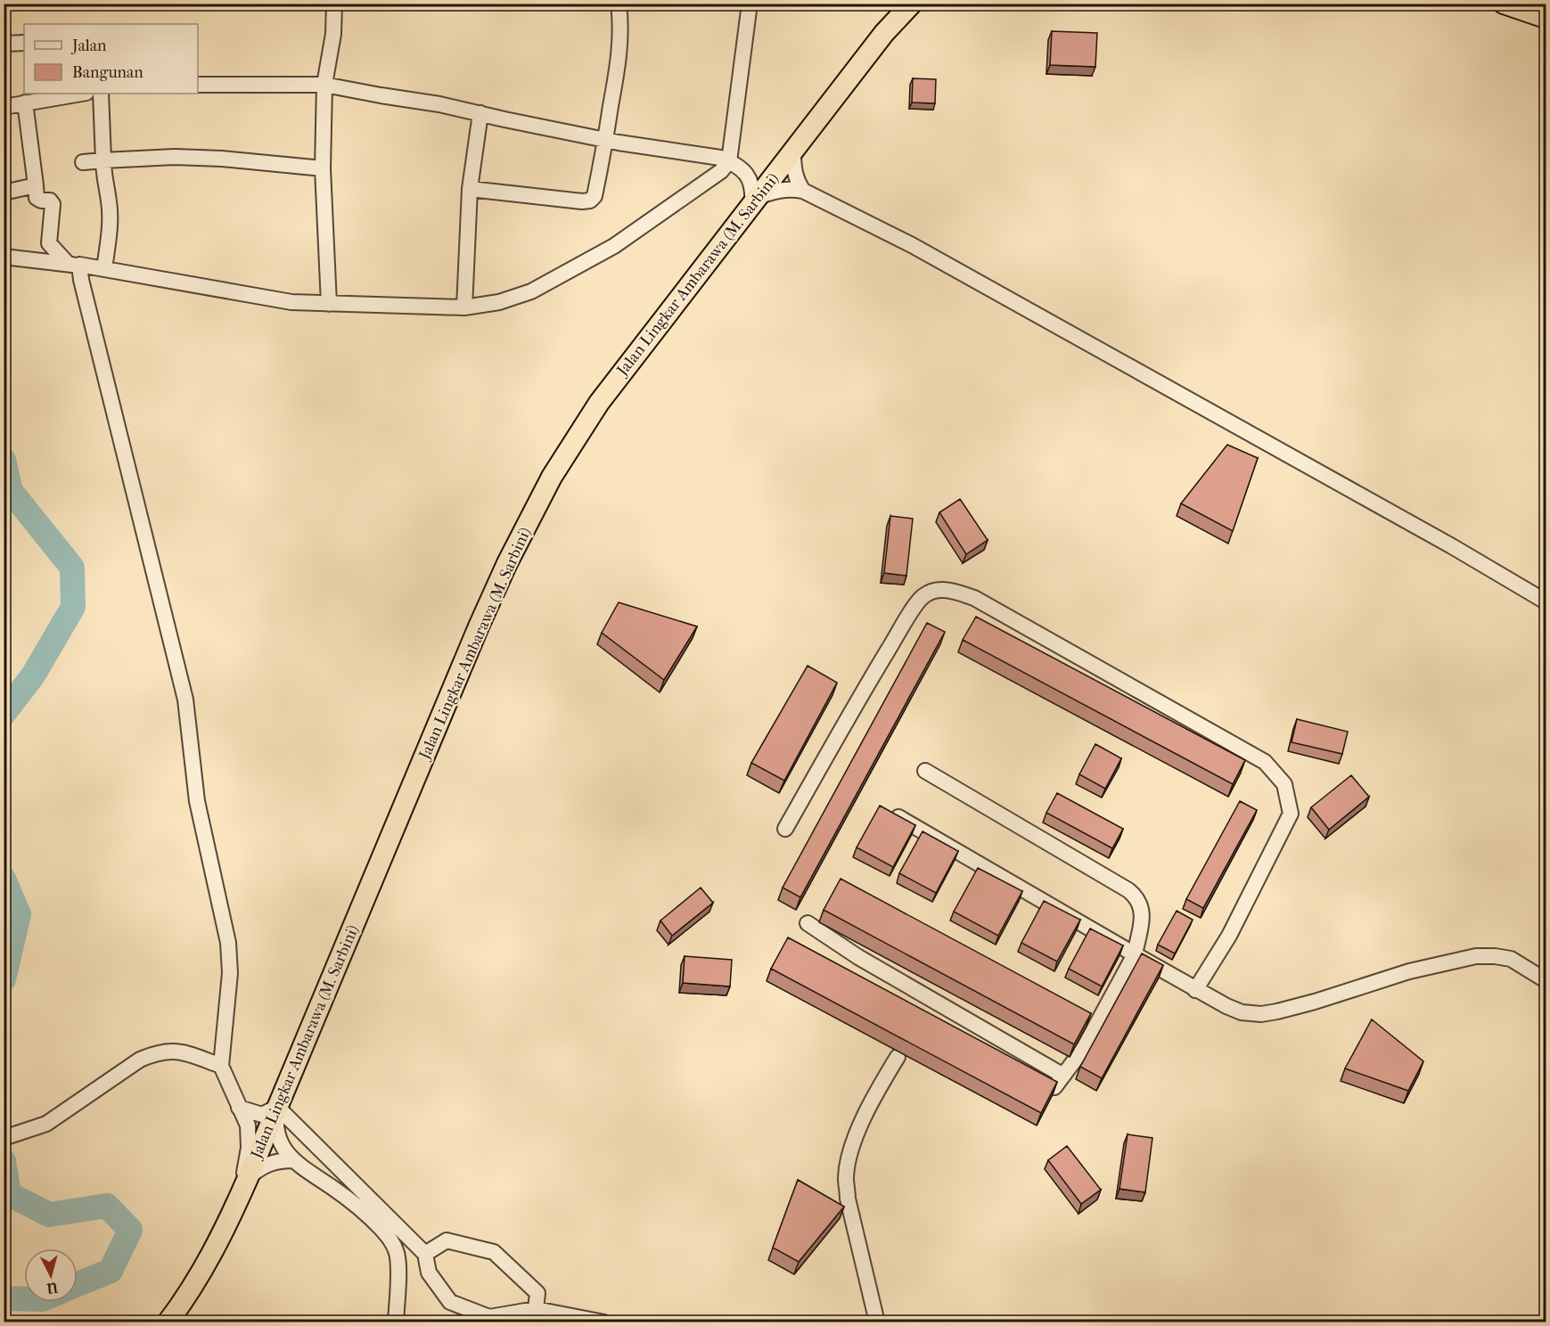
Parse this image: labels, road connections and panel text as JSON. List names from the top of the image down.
{
  "streets": {
    "highway": ["Jalan Lingkar Ambarawa (M. Sarbini)"]
  },
  "legend": ["Jalan", "Bangunan"],
  "north": "bottom"
}
